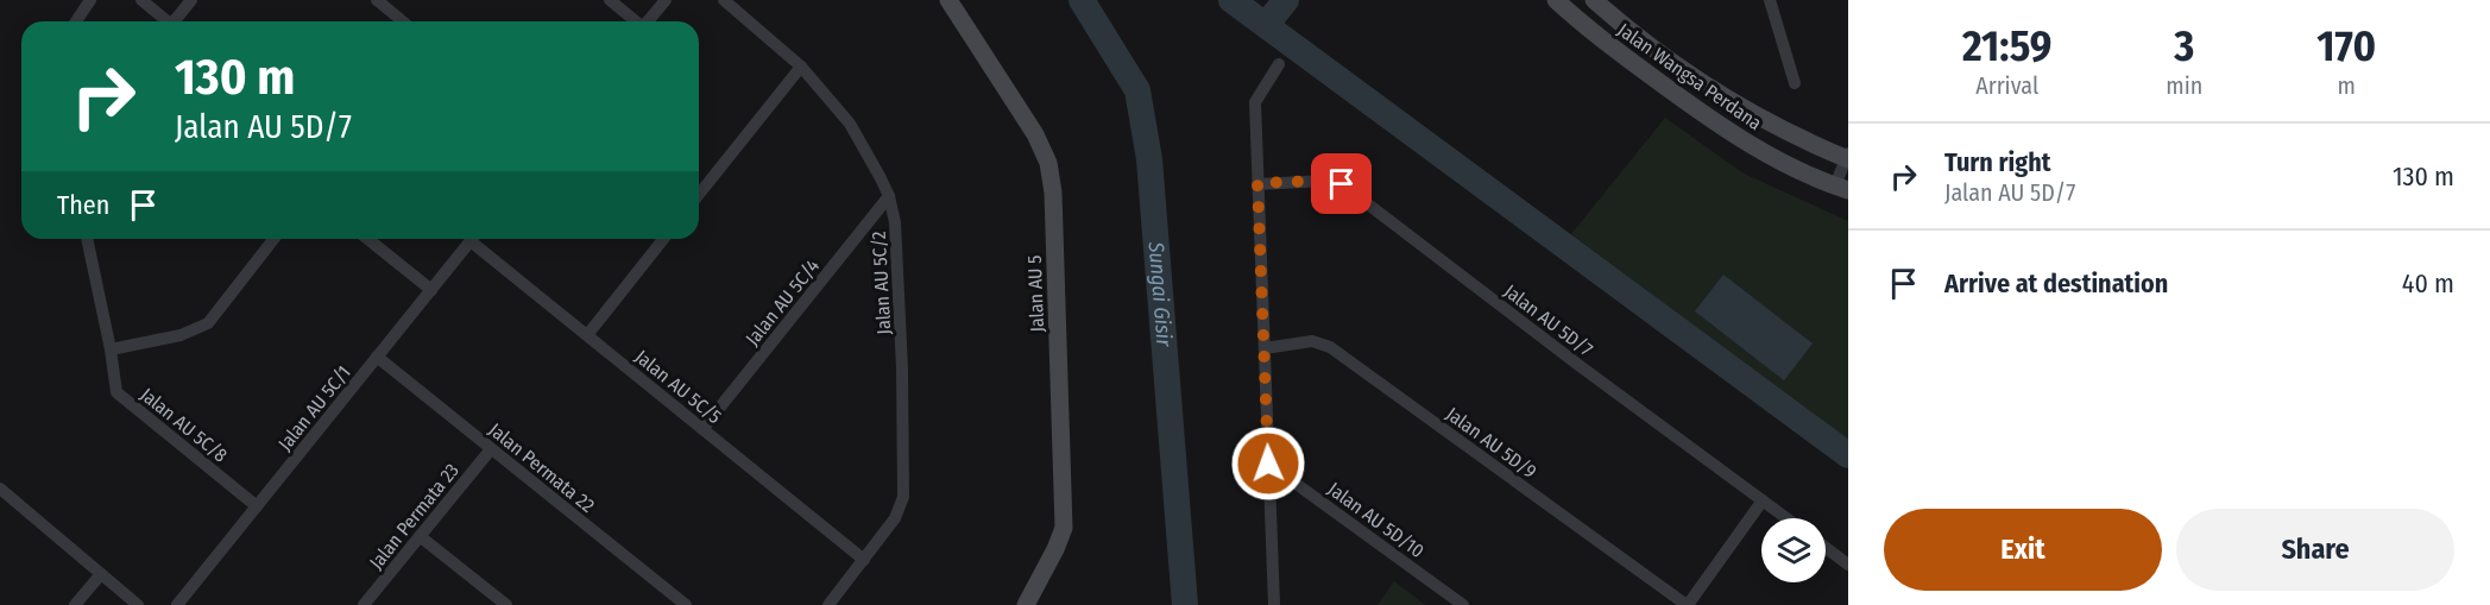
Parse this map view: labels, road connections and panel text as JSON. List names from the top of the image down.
{
  "streets": {
    "main road": ["Jalan Wangsa Perdana", "Jalan AU 5"],
    "street": [
      "Jalan AU 5C/2",
      "Jalan AU 5C/4",
      "Jalan AU 5D/7",
      "Jalan AU 5C/5",
      "Jalan AU 5C/1",
      "Jalan AU 5C/8",
      "Jalan AU 5D/9",
      "Jalan Permata 22",
      "Jalan Permata 23",
      "Jalan AU 5D/10"
    ]
  },
  "crossings": [
    ["Jalan AU 5C/2", "Jalan AU 5C/4"],
    ["Jalan AU 5C/2", "Jalan AU 5C/5"],
    ["Jalan AU 5C/4", "Jalan AU 5C/5"],
    ["Jalan AU 5C/1", "Jalan AU 5C/8"],
    ["Jalan AU 5C/1", "Jalan Permata 22"],
    ["Jalan Permata 22", "Jalan Permata 23"]
  ],
  "water": ["Sungai Gisir"],
  "page": {
    "eta": [
      "21:59",
      "Arrival",
      "3",
      "min",
      "170",
      "m"
    ],
    "turn": ["130 m", "Jalan AU 5D/7"],
    "list": [
      {
        "name": "Turn right",
        "note": "Jalan AU 5D/7",
        "value": "130 m"
      },
      {
        "name": "Arrive at destination",
        "value": "40 m"
      }
    ],
    "then": "Then",
    "buttons": ["Exit", "Share"]
  }
}
